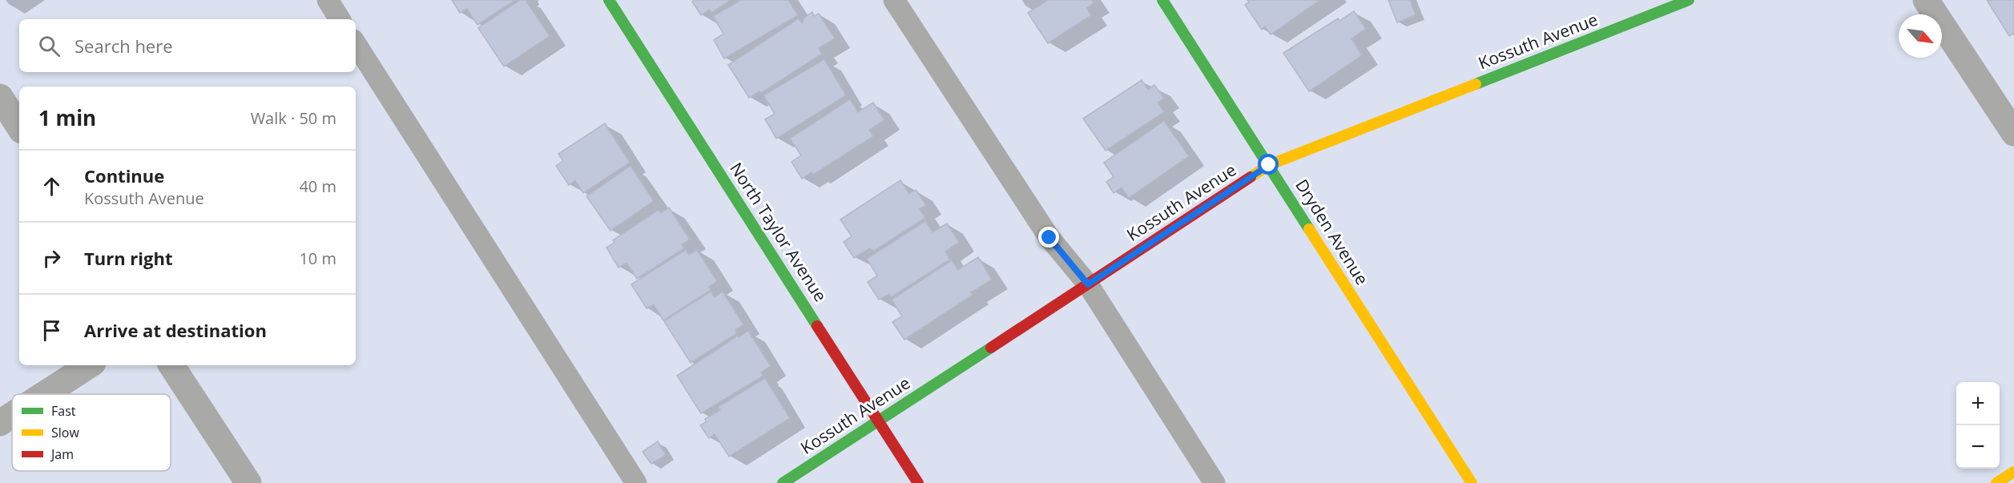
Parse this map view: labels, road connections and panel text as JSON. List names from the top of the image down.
{
  "streets": {
    "street": ["Kossuth Avenue", "North Taylor Avenue", "Dryden Avenue"]
  },
  "crossings": [
    ["Kossuth Avenue", "North Taylor Avenue"],
    ["Kossuth Avenue", "Dryden Avenue"]
  ],
  "legend": ["Fast", "Slow", "Jam"],
  "north": "bottom right",
  "page": {
    "search": "Search here",
    "heading": ["1 min", "Walk · 50 m"],
    "list": [
      ["Continue", "Kossuth Avenue", "40 m"],
      ["Turn right", "10 m"],
      "Arrive at destination"
    ],
    "map_buttons": ["+", "−"]
  }
}
